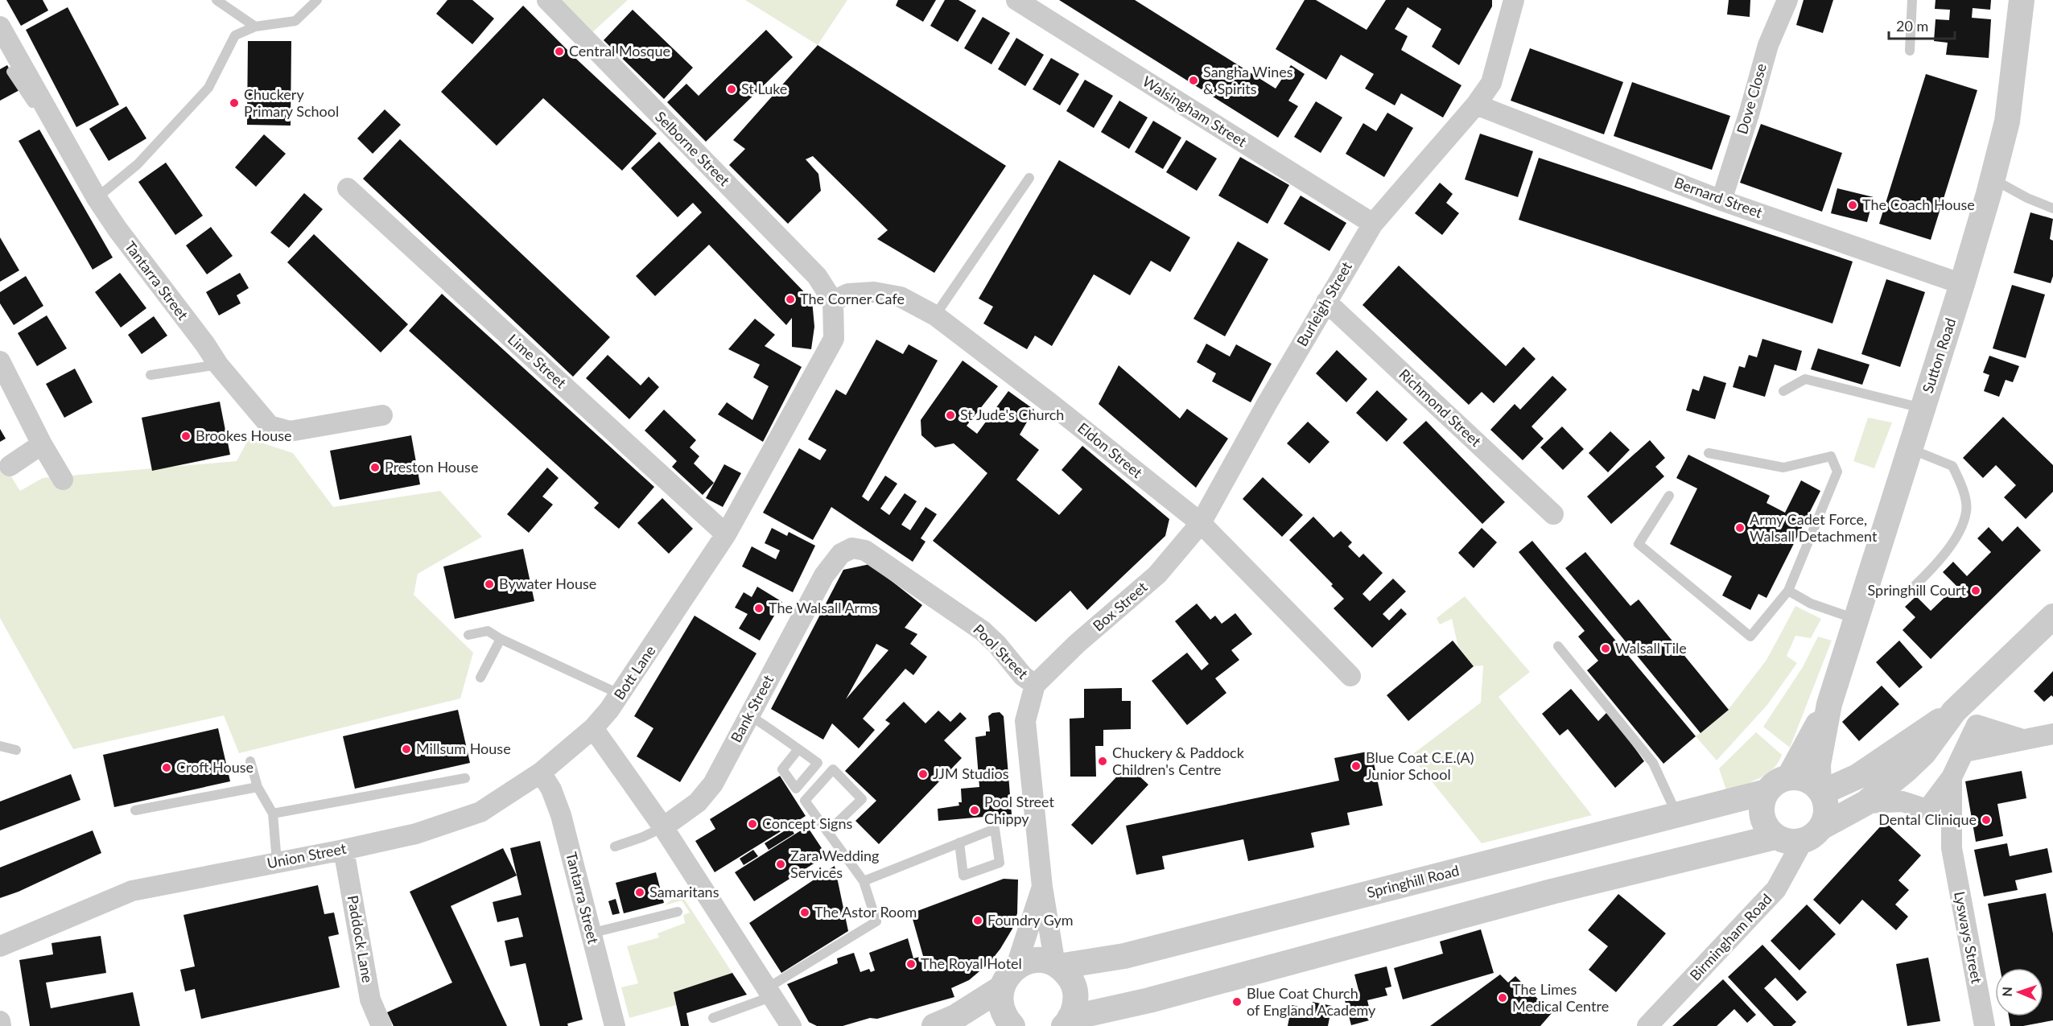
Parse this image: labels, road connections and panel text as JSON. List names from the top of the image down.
{
  "streets": {
    "street": [
      "Dove Close",
      "Walsingham Street",
      "Selborne Street",
      "Bernard Street",
      "Tantarra Street",
      "Burleigh Street",
      "Sutton Road",
      "Lime Street",
      "Richmond Street",
      "Eldon Street",
      "Box Street",
      "Pool Street",
      "Bott Lane",
      "Bank Street",
      "Union Street",
      "Springhill Road",
      "Birmingham Road",
      "Lysways Street",
      "Paddock Lane"
    ]
  },
  "crossings": [
    ["Dove Close", "Bernard Street"],
    ["Walsingham Street", "Burleigh Street"],
    ["Selborne Street", "Eldon Street"],
    ["Selborne Street", "Bott Lane"],
    ["Bernard Street", "Burleigh Street"],
    ["Bernard Street", "Sutton Road"],
    ["Tantarra Street", "Union Street"],
    ["Burleigh Street", "Richmond Street"],
    ["Burleigh Street", "Eldon Street"],
    ["Burleigh Street", "Box Street"],
    ["Sutton Road", "Springhill Road"],
    ["Sutton Road", "Birmingham Road"],
    ["Lime Street", "Bott Lane"],
    ["Eldon Street", "Box Street"],
    ["Eldon Street", "Bott Lane"],
    ["Box Street", "Pool Street"],
    ["Pool Street", "Bank Street"],
    ["Pool Street", "Springhill Road"],
    ["Bott Lane", "Union Street"],
    ["Union Street", "Paddock Lane"],
    ["Springhill Road", "Birmingham Road"]
  ],
  "places": [
    "Central Mosque",
    "Sangha Wines & Spirits",
    "St Luke",
    "Chuckery Primary School",
    "The Coach House",
    "The Corner Cafe",
    "St Jude's Church",
    "Brookes House",
    "Preston House",
    "Army Cadet Force, Walsall Detachment",
    "Bywater House",
    "Springhill Court",
    "The Walsall Arms",
    "Walsall Tile",
    "Millsum House",
    "Chuckery & Paddock Children's Centre",
    "Blue Coat C.E.(A) Junior School",
    "Croft House",
    "JJM Studios",
    "Pool Street Chippy",
    "Dental Clinique",
    "Concept Signs",
    "Zara Wedding Services",
    "Samaritans",
    "The Astor Room",
    "Foundry Gym",
    "The Royal Hotel",
    "The Limes Medical Centre",
    "Blue Coat Church of England Academy"
  ],
  "scale_bar": "20 m",
  "north": "left"
}
